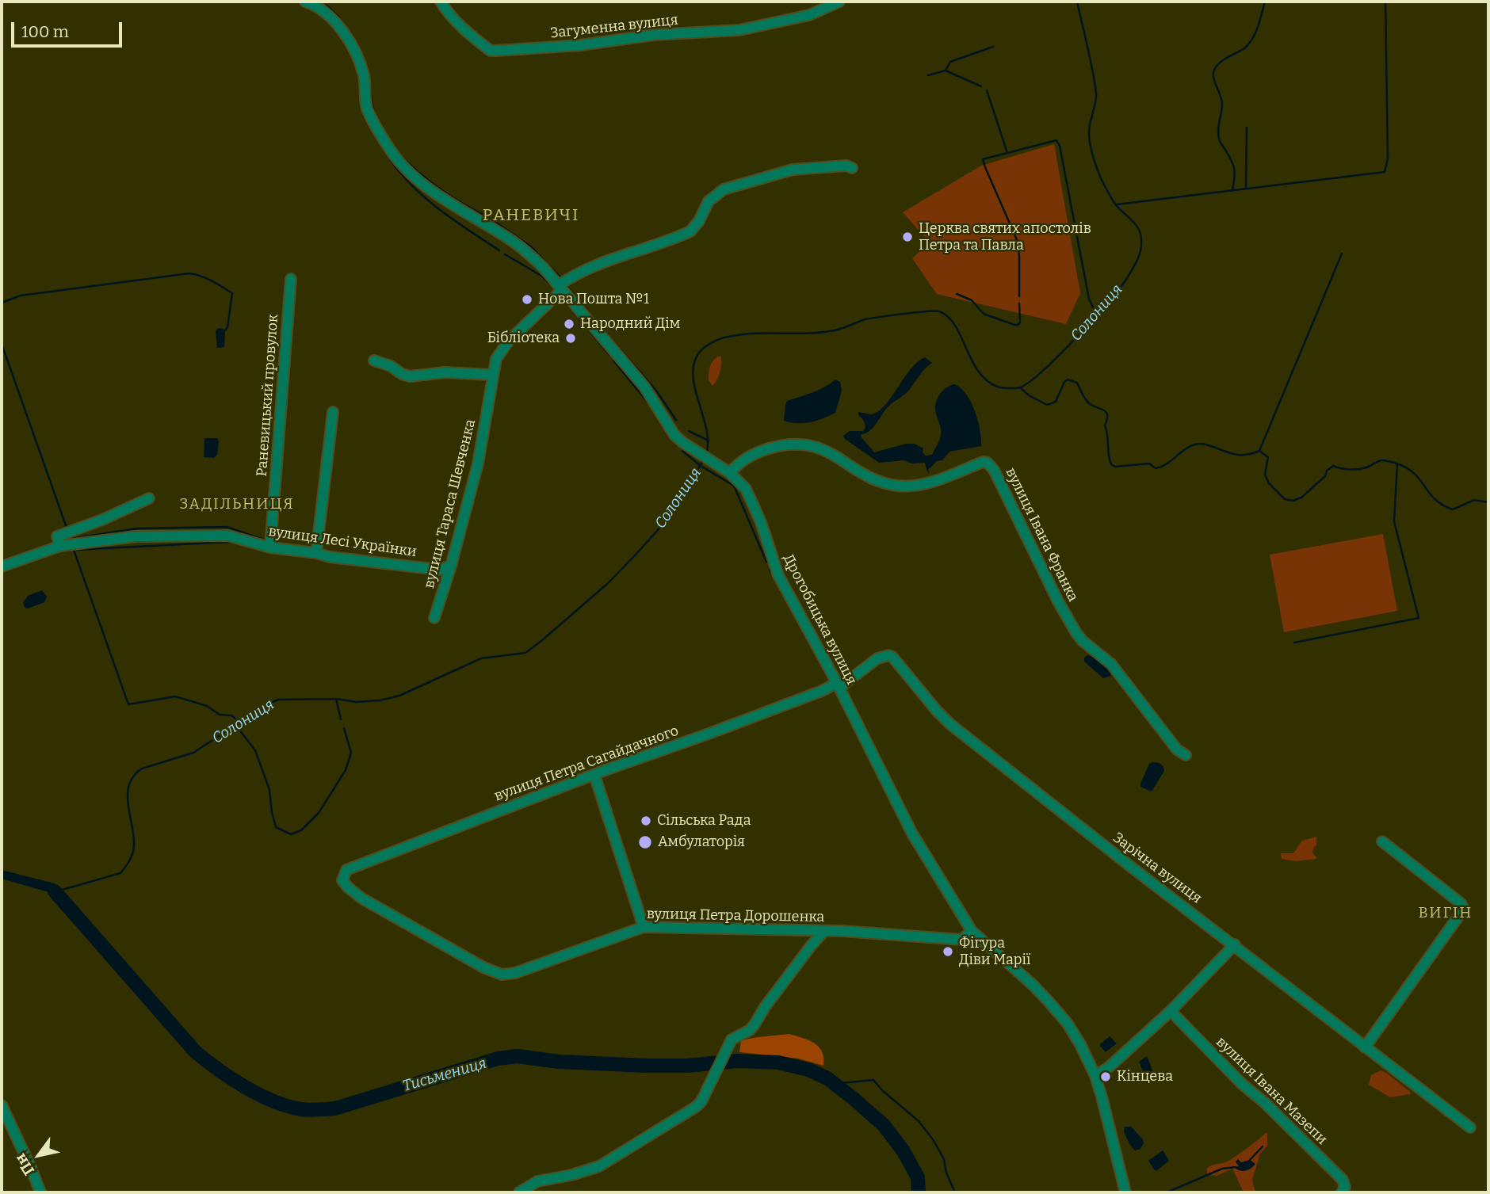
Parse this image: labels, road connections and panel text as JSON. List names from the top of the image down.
{
  "streets": {
    "street": [
      "Загуменна вулиця",
      "Раневицький провулок",
      "вулиця Тараса Шевченка",
      "вулиця Івана Франка",
      "вулиця Лесі Українки",
      "Дрогобицька вулиця",
      "вулиця Петра Сагайдачного",
      "Зарічна вулиця",
      "вулиця Петра Дорошенка",
      "вулиця Івана Мазепи"
    ]
  },
  "crossings": [
    ["Раневицький провулок", "вулиця Лесі Українки"],
    ["вулиця Тараса Шевченка", "вулиця Лесі Українки"],
    ["вулиця Тараса Шевченка", "Дрогобицька вулиця"],
    ["вулиця Івана Франка", "Дрогобицька вулиця"],
    ["Дрогобицька вулиця", "вулиця Петра Сагайдачного"],
    ["Дрогобицька вулиця", "Зарічна вулиця"],
    ["Дрогобицька вулиця", "вулиця Петра Дорошенка"],
    ["вулиця Петра Сагайдачного", "Зарічна вулиця"],
    ["вулиця Петра Сагайдачного", "вулиця Петра Дорошенка"]
  ],
  "districts": ["РАНЕВИЧІ", "ЗАДІЛЬНИЦЯ", "ВИГІН"],
  "water": ["Солониця", "Тисьмениця"],
  "places": [
    "Церква святих апостолів Петра та Павла",
    "Нова Пошта №1",
    "Народний Дім",
    "Бібліотека",
    "Сільська Рада",
    "Амбулаторія",
    "Фігура Діви Марії",
    "Кінцева"
  ],
  "scale_bar": "100 m",
  "north": "bottom left"
}
